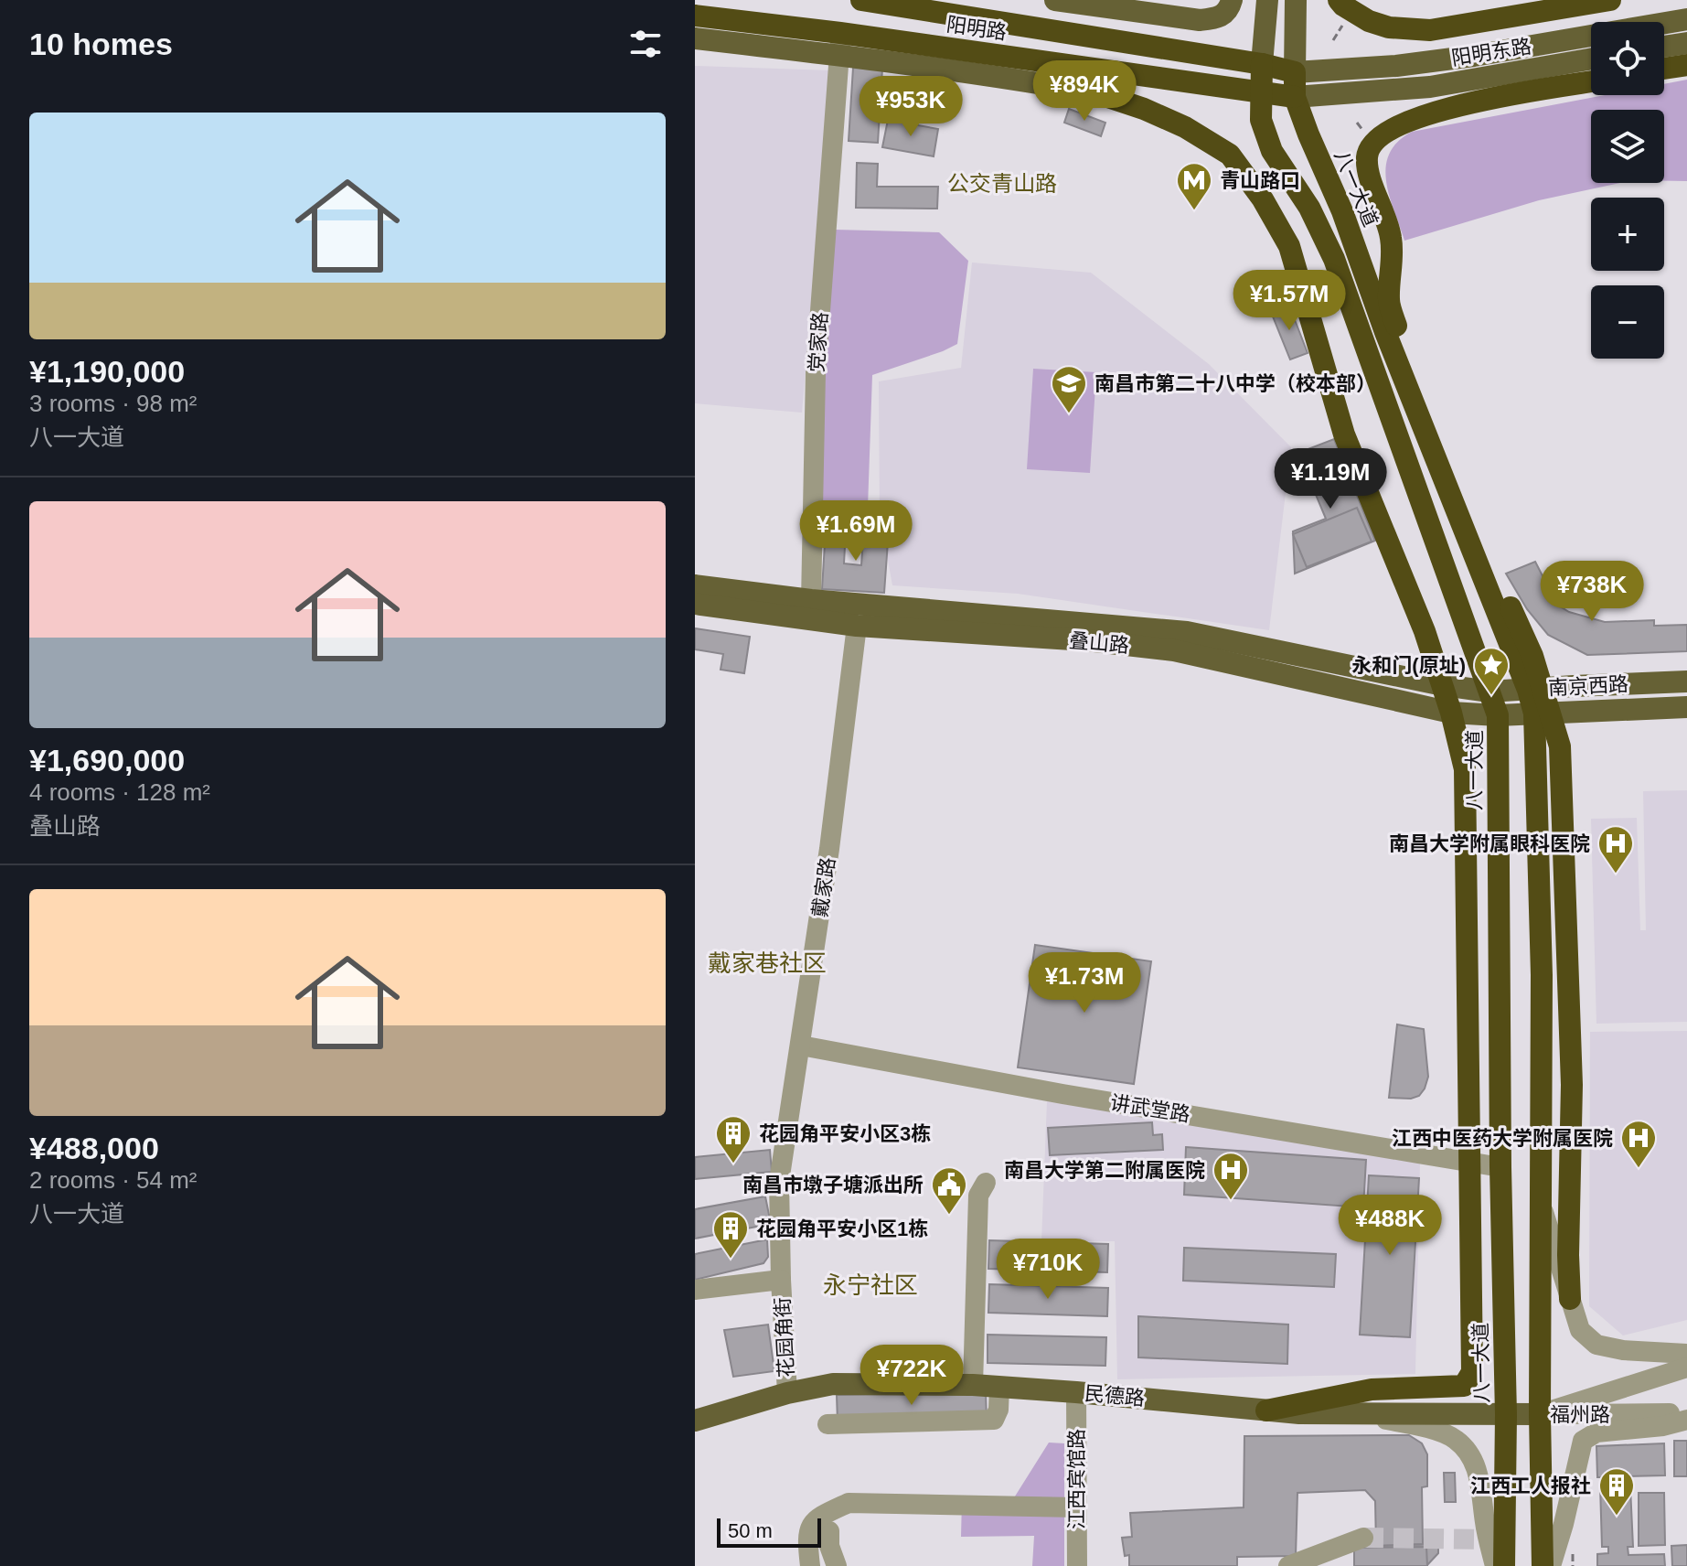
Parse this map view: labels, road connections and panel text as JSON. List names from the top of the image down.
{
  "streets": {
    "highway": ["阳明路", "八一大道"],
    "main road": [
      "阳明东路",
      "叠山路",
      "南京西路",
      "民德路"
    ],
    "street": [
      "党家路",
      "戴家路",
      "讲武堂路",
      "花园角街",
      "福州路",
      "江西宾馆路"
    ]
  },
  "crossings": [
    ["阳明路", "阳明东路"],
    ["阳明路", "八一大道"],
    ["阳明路", "党家路"],
    ["阳明东路", "八一大道"],
    ["八一大道", "叠山路"],
    ["八一大道", "南京西路"],
    ["八一大道", "讲武堂路"],
    ["八一大道", "民德路"],
    ["八一大道", "福州路"],
    ["党家路", "叠山路"],
    ["叠山路", "南京西路"],
    ["叠山路", "戴家路"],
    ["戴家路", "讲武堂路"],
    ["戴家路", "花园角街"],
    ["花园角街", "民德路"],
    ["民德路", "福州路"],
    ["民德路", "江西宾馆路"]
  ],
  "districts": ["公交青山路", "戴家巷社区", "永宁社区"],
  "places": {
    "metro station": ["青山路口"],
    "school or university": ["南昌市第二十八中学（校本部）"],
    "place": ["永和门(原址)"],
    "hospital": ["南昌大学附属眼科医院", "江西中医药大学附属医院", "南昌大学第二附属医院"],
    "building": ["花园角平安小区3栋", "花园角平安小区1栋", "江西工人报社"],
    "public building": ["南昌市墩子塘派出所"]
  },
  "scale_bar": "50 m",
  "page": {
    "heading": "10 homes",
    "map_buttons": ["+", "−"],
    "price": [
      "¥894K",
      "¥953K",
      "¥1.57M",
      "¥1.19M",
      "¥1.69M",
      "¥738K",
      "¥1.73M",
      "¥488K",
      "¥710K",
      "¥722K"
    ],
    "list": [
      {
        "name": "¥1,190,000",
        "note": "3 rooms · 98 m² · 八一大道"
      },
      {
        "name": "¥1,690,000",
        "note": "4 rooms · 128 m² · 叠山路"
      },
      {
        "name": "¥488,000",
        "note": "2 rooms · 54 m² · 八一大道"
      }
    ],
    "scale": "50 m"
  }
}
